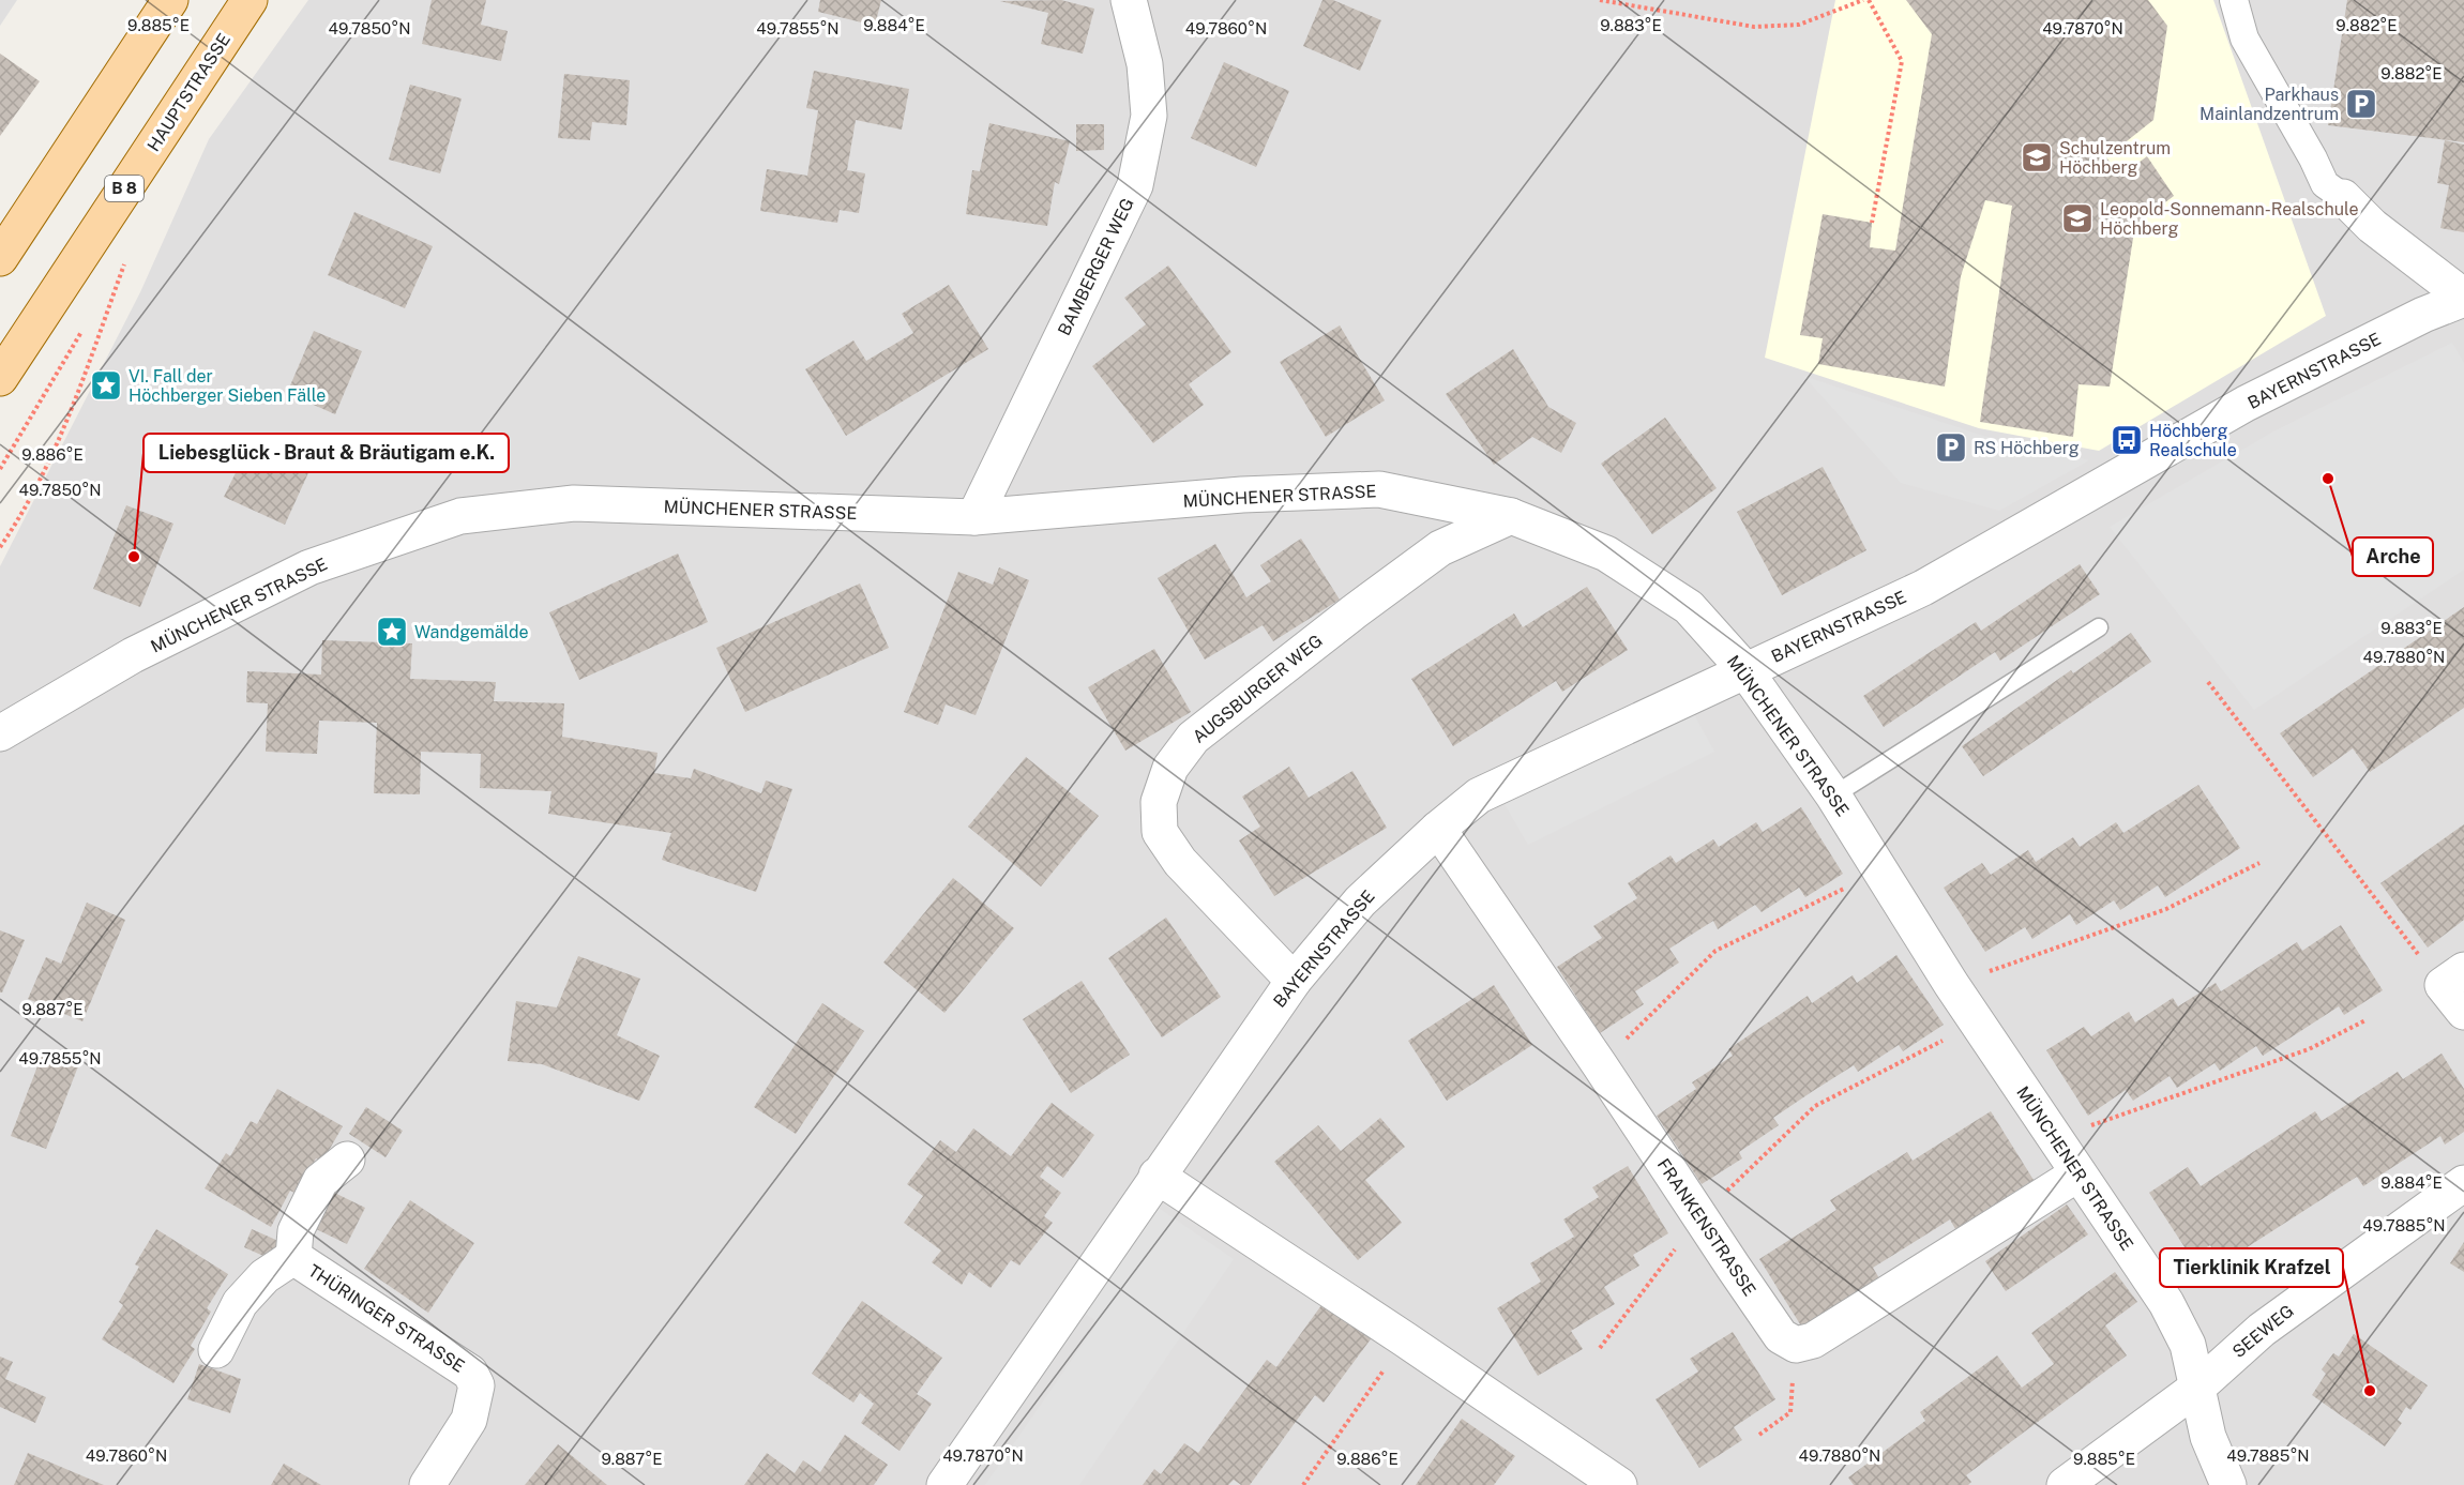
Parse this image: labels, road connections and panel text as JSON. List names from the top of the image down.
{
  "streets": {
    "main road": ["HAUPTSTRASSE", "B 8"],
    "street": [
      "BAMBERGER WEG",
      "BAYERNSTRASSE",
      "MÜNCHENER STRASSE",
      "AUGSBURGER WEG",
      "FRANKENSTRASSE",
      "THÜRINGER STRASSE",
      "SEEWEG"
    ]
  },
  "crossings": [
    ["BAMBERGER WEG", "MÜNCHENER STRASSE"],
    ["BAYERNSTRASSE", "MÜNCHENER STRASSE"],
    ["BAYERNSTRASSE", "AUGSBURGER WEG"],
    ["BAYERNSTRASSE", "FRANKENSTRASSE"],
    ["MÜNCHENER STRASSE", "AUGSBURGER WEG"],
    ["MÜNCHENER STRASSE", "SEEWEG"]
  ],
  "places": {
    "parking": ["Parkhaus Mainlandzentrum", "RS Höchberg"],
    "school or university": ["Schulzentrum Höchberg", "Leopold-Sonnemann-Realschule Höchberg"],
    "place": ["VI. Fall der Höchberger Sieben Fälle", "Wandgemälde"],
    "bus stop": ["Höchberg Realschule"],
    "other": ["Arche", "Liebesglück - Braut & Bräutigam e.K.", "Tierklinik Krafzel"]
  },
  "coordinates": [
    "9.885°E",
    "9.884°E",
    "9.883°E",
    "9.882°E",
    "49.7850°N",
    "49.7855°N",
    "49.7860°N",
    "49.7870°N",
    "9.886°E",
    "49.7880°N",
    "9.887°E",
    "49.7885°N"
  ]
}
